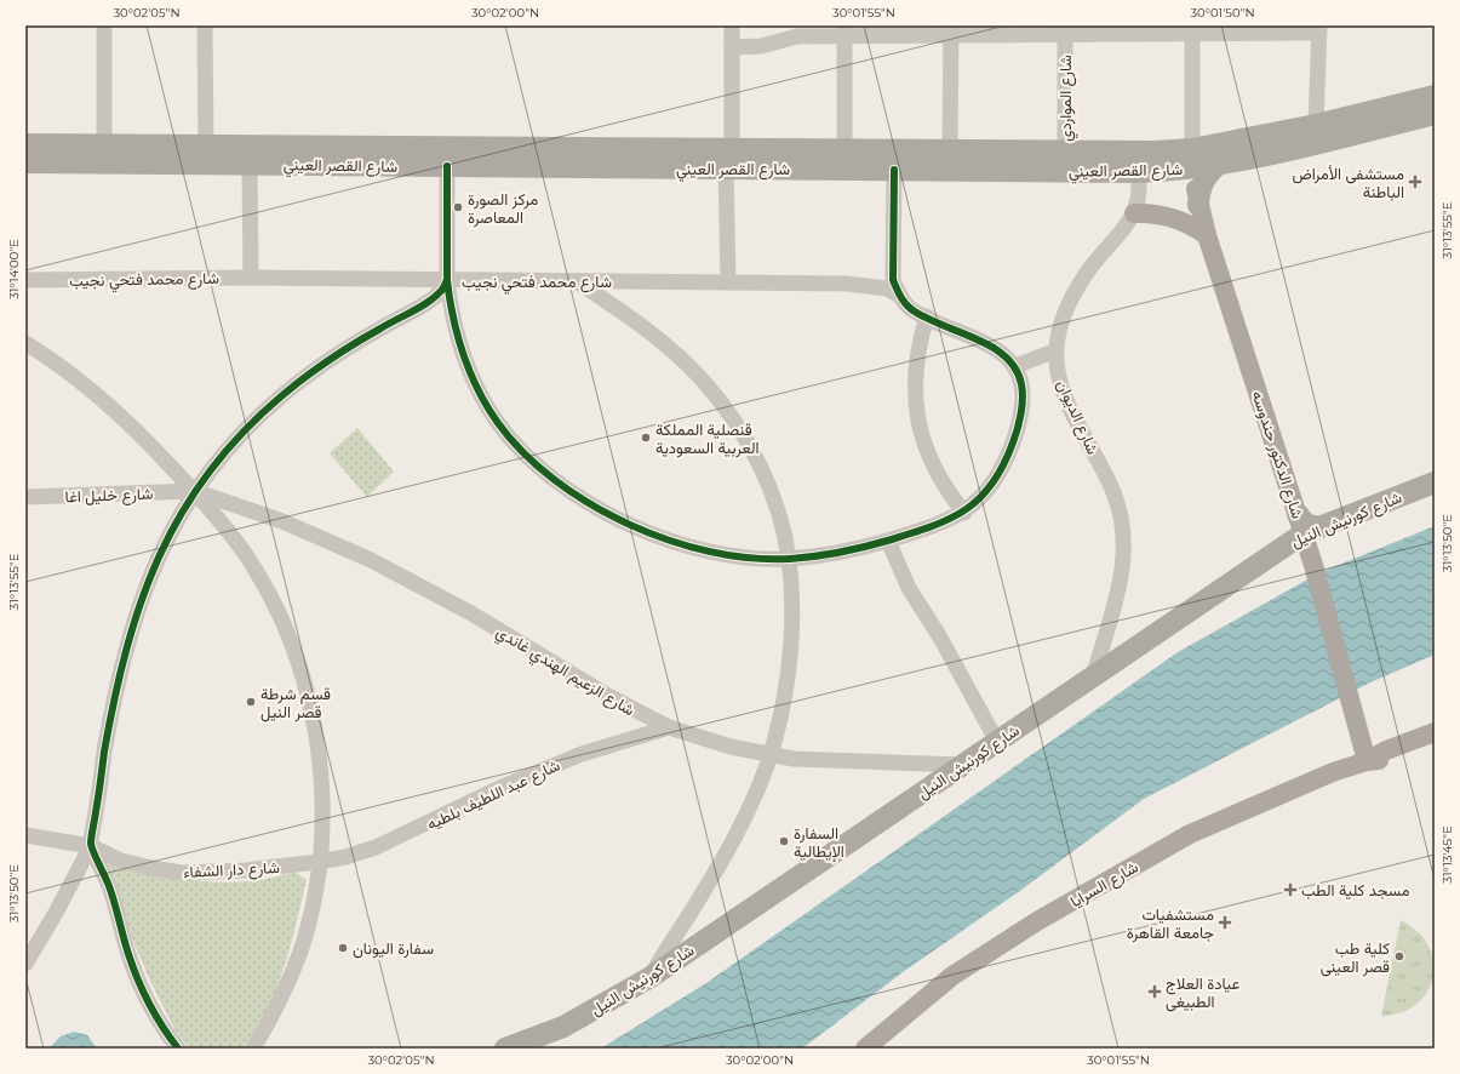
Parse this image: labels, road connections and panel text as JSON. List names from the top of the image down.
{
  "streets": {
    "highway": ["شارع القصر العيني", "شارع كورنيش النيل"],
    "main road": ["شارع الدكتور حندوسه", "شارع السرايا"],
    "street": [
      "شارع المواردي",
      "شارع محمد فتحي نجيب",
      "شارع الديوان",
      "شارع خليل اغا",
      "شارع الزعيم الهندي غاندي",
      "شارع عبد اللطيف بلطيه",
      "شارع دار الشفاء"
    ]
  },
  "crossings": [
    ["شارع المواردي", "شارع القصر العيني"],
    ["شارع القصر العيني", "شارع الديوان"],
    ["شارع القصر العيني", "شارع الدكتور حندوسه"],
    ["شارع الديوان", "شارع كورنيش النيل"],
    ["شارع الدكتور حندوسه", "شارع كورنيش النيل"],
    ["شارع الدكتور حندوسه", "شارع السرايا"],
    ["شارع خليل اغا", "شارع الزعيم الهندي غاندي"],
    ["شارع كورنيش النيل", "شارع الزعيم الهندي غاندي"],
    ["شارع الزعيم الهندي غاندي", "شارع عبد اللطيف بلطيه"],
    ["شارع عبد اللطيف بلطيه", "شارع دار الشفاء"]
  ],
  "places": {
    "health": [
      "مستشفى الأمراض الباطنة",
      "مسجد كلية الطب",
      "مستشفيات جامعة القاهرة",
      "عيادة العلاج الطبيغى"
    ],
    "other": [
      "مركز الصورة المعاصرة",
      "قنصلية المملكة العربية السعودية",
      "قسم شرطة قصر النيل",
      "السفارة الإيطالية",
      "سفارة اليونان",
      "كلية طب قصر العينى"
    ]
  },
  "coordinates": [
    "30°02'05\"N",
    "30°02'00\"N",
    "30°01'55\"N",
    "30°01'50\"N",
    "31°13'55\"E",
    "31°14'00\"E",
    "31°13'50\"E",
    "31°13'45\"E"
  ]
}
